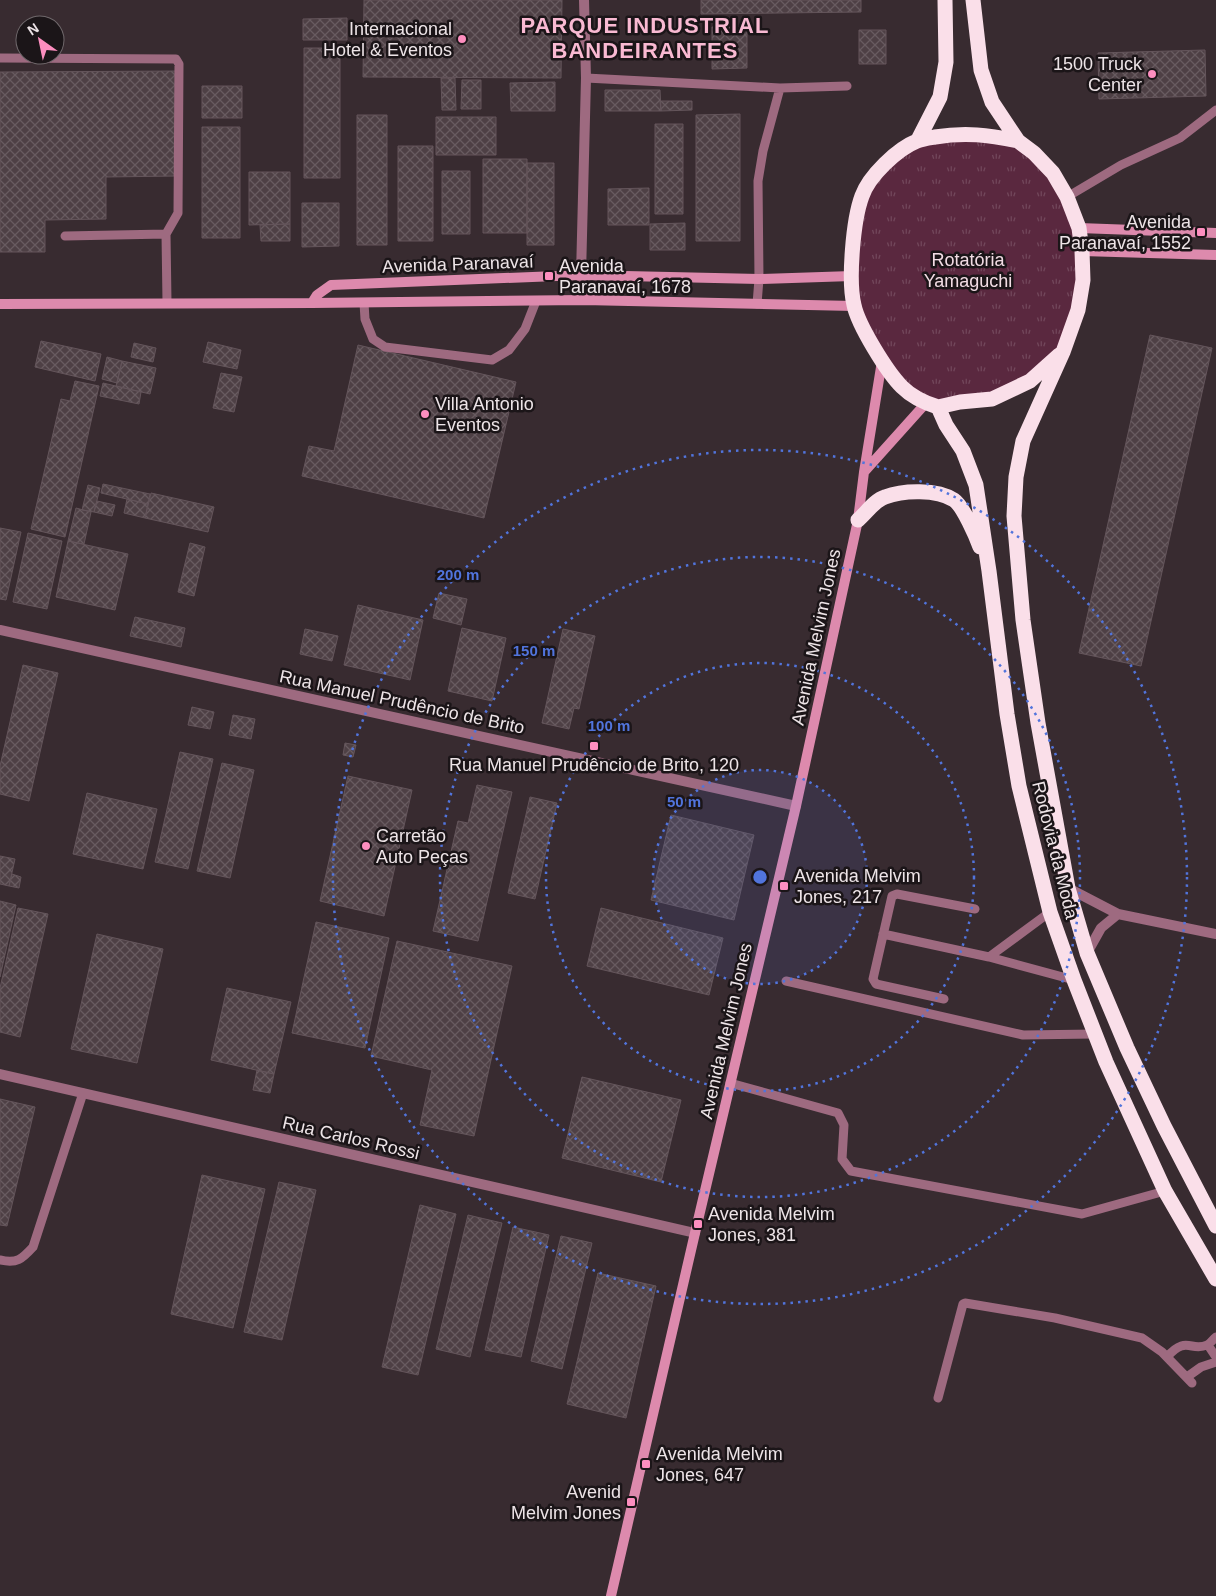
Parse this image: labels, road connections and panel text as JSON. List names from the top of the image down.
{
  "streets": {
    "highway": ["Rodovia da Moda"],
    "street": [
      "Avenida Paranavaí",
      "Avenida Melvim Jones",
      "Rua Manuel Prudêncio de Brito",
      "Rua Carlos Rossi"
    ]
  },
  "crossings": [
    ["Avenida Melvim Jones", "Rua Manuel Prudêncio de Brito"],
    ["Avenida Melvim Jones", "Rua Carlos Rossi"]
  ],
  "districts": ["PARQUE INDUSTRIAL BANDEIRANTES"],
  "parks": ["Rotatória Yamaguchi"],
  "places": {
    "other": [
      "Internacional Hotel & Eventos",
      "1500 Truck Center",
      "Villa Antonio Eventos",
      "Carretão Auto Peças"
    ],
    "transit": [
      "Avenida Paranavaí, 1552",
      "Avenida Paranavaí, 1678",
      "Rua Manuel Prudêncio de Brito, 120",
      "Avenida Melvim Jones, 217",
      "Avenida Melvim Jones, 381",
      "Avenida Melvim Jones, 647",
      "Avenid Melvim Jones"
    ]
  },
  "north": "top left",
  "rings": [
    "200 m",
    "150 m",
    "100 m",
    "50 m"
  ]
}
